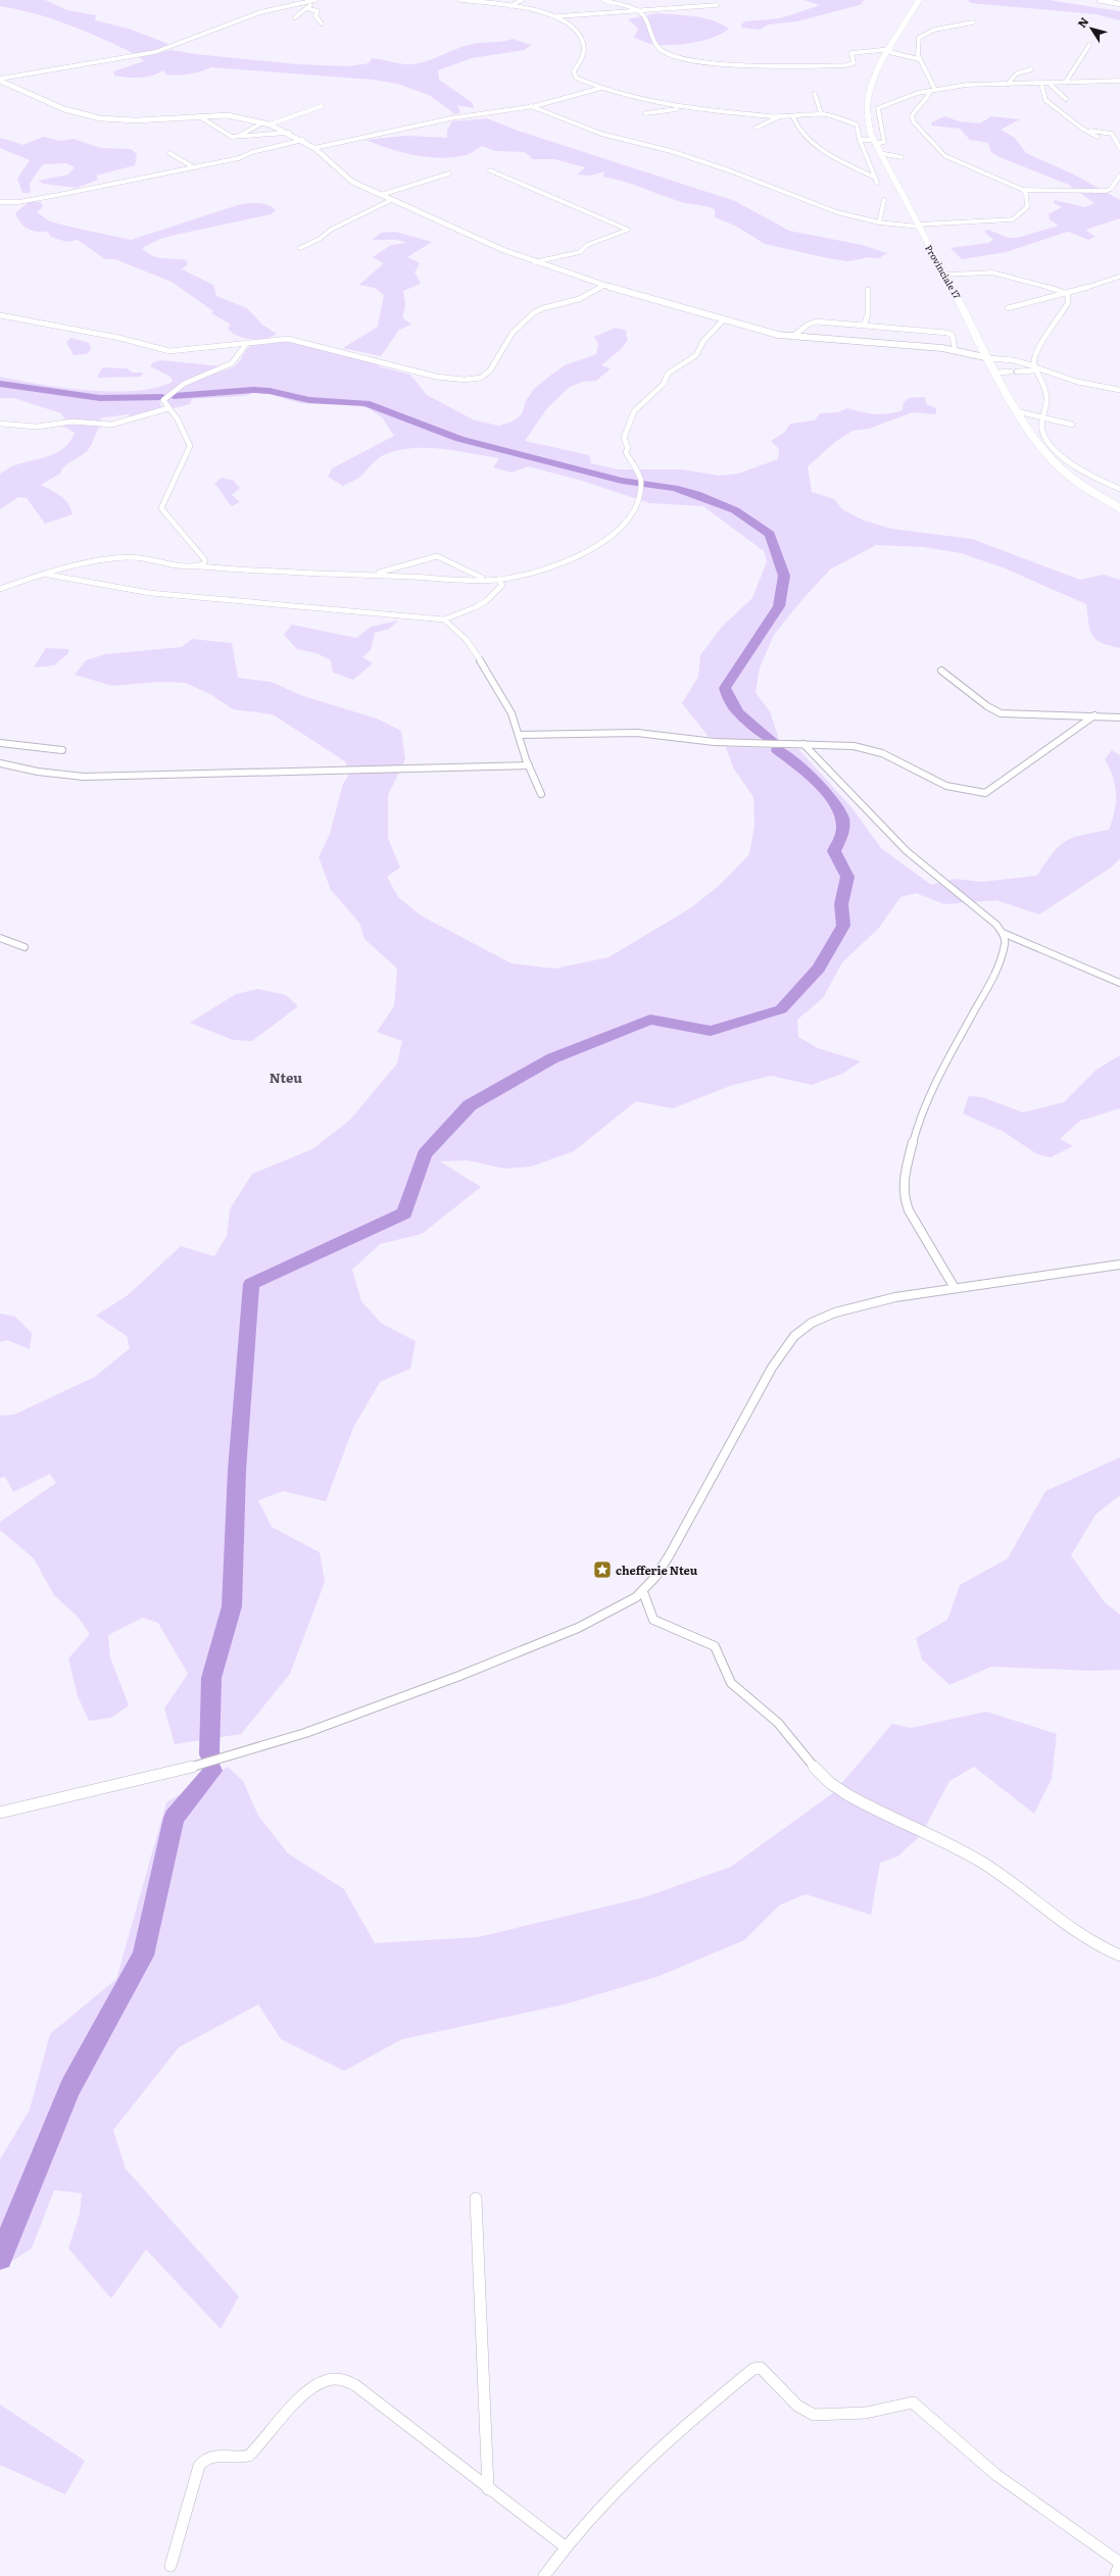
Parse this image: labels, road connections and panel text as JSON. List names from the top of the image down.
{
  "streets": {
    "main road": ["Provinciale 17"]
  },
  "districts": ["Nteu"],
  "places": {
    "place": ["chefferie Nteu"]
  },
  "north": "top left"
}
